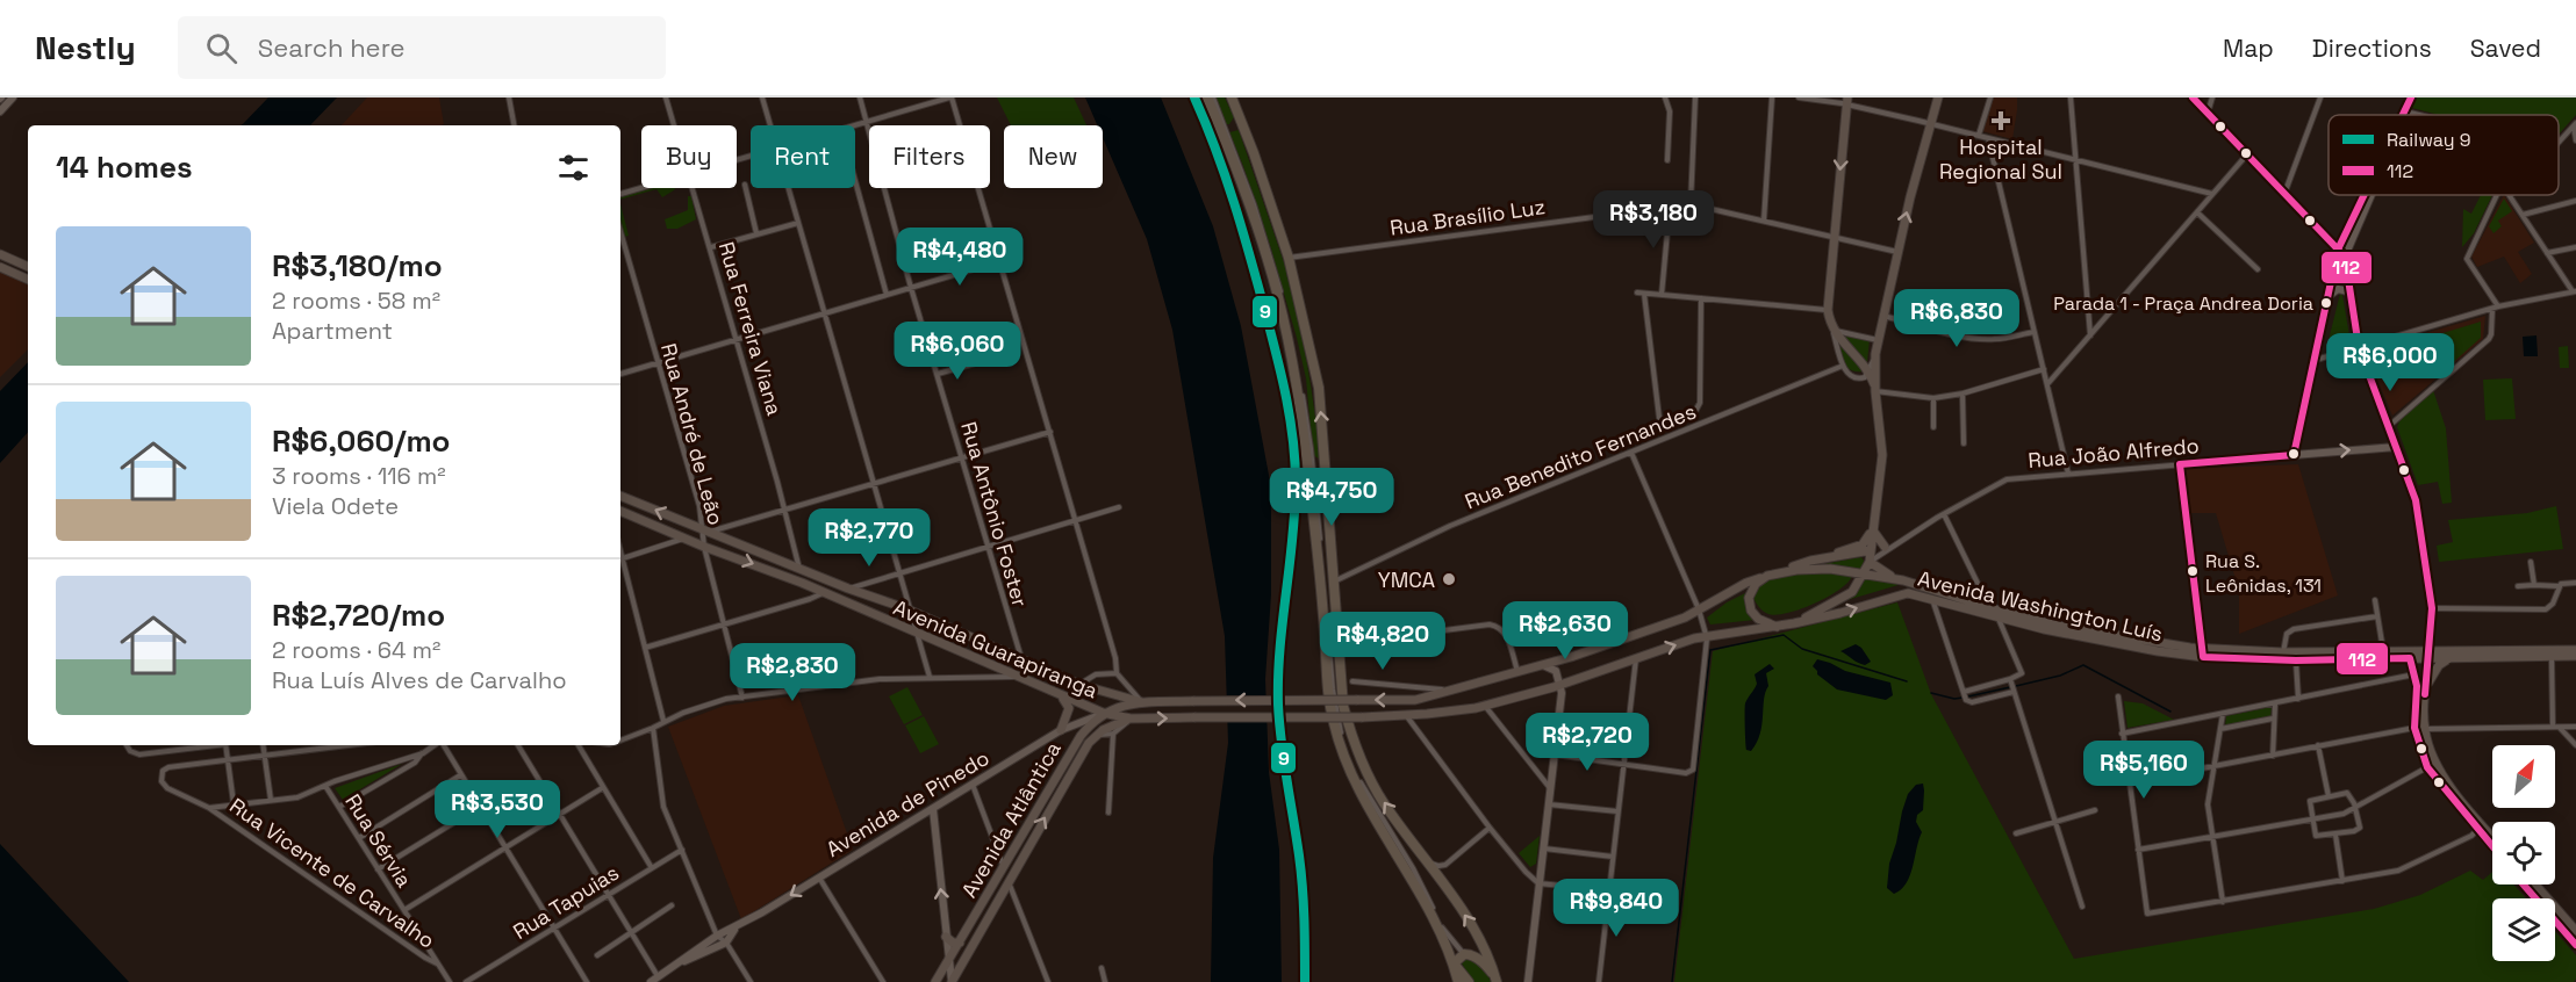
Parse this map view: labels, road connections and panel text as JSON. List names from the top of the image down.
{
  "streets": {
    "main road": ["Avenida Washington Luís", "Avenida Guarapiranga", "Avenida Atlântica"],
    "street": [
      "Rua Brasílio Luz",
      "Rua Ferreira Viana",
      "Rua André de Leão",
      "Rua João Alfredo",
      "Rua Benedito Fernandes",
      "Rua Antônio Foster",
      "Avenida de Pinedo",
      "Rua Sérvia",
      "Rua Vicente de Carvalho",
      "Rua Tapuias"
    ]
  },
  "crossings": [
    ["Rua Ferreira Viana", "Avenida Guarapiranga"],
    ["Rua André de Leão", "Avenida Guarapiranga"],
    ["Rua Antônio Foster", "Avenida Guarapiranga"],
    ["Avenida Guarapiranga", "Avenida de Pinedo"],
    ["Avenida Guarapiranga", "Avenida Atlântica"],
    ["Avenida de Pinedo", "Avenida Atlântica"],
    ["Rua Sérvia", "Rua Vicente de Carvalho"]
  ],
  "places": {
    "health": ["Hospital Regional Sul"],
    "other": ["Parada 1 - Praça Andrea Doria", "Rua S. Leônidas, 131", "YMCA"]
  },
  "lines": ["rail line 9", "transit line 112"],
  "legend": ["Railway 9", "112"],
  "north": "top right",
  "page": {
    "header": "Nestly",
    "search": "Search here",
    "nav": ["Map", "Directions", "Saved"],
    "chip": [
      "Buy",
      "Rent",
      "Filters",
      "New"
    ],
    "heading": "14 homes",
    "price": [
      "R$3,180",
      "R$4,480",
      "R$6,830",
      "R$6,060",
      "R$6,000",
      "R$4,750",
      "R$2,770",
      "R$2,630",
      "R$4,820",
      "R$2,830",
      "R$2,720",
      "R$5,160",
      "R$3,530",
      "R$9,840"
    ],
    "list": [
      {
        "name": "R$3,180/mo",
        "note": "2 rooms · 58 m² · Apartment"
      },
      {
        "name": "R$6,060/mo",
        "note": "3 rooms · 116 m² · Viela Odete"
      },
      {
        "name": "R$2,720/mo",
        "note": "2 rooms · 64 m² · Rua Luís Alves de Carvalho"
      }
    ]
  }
}
